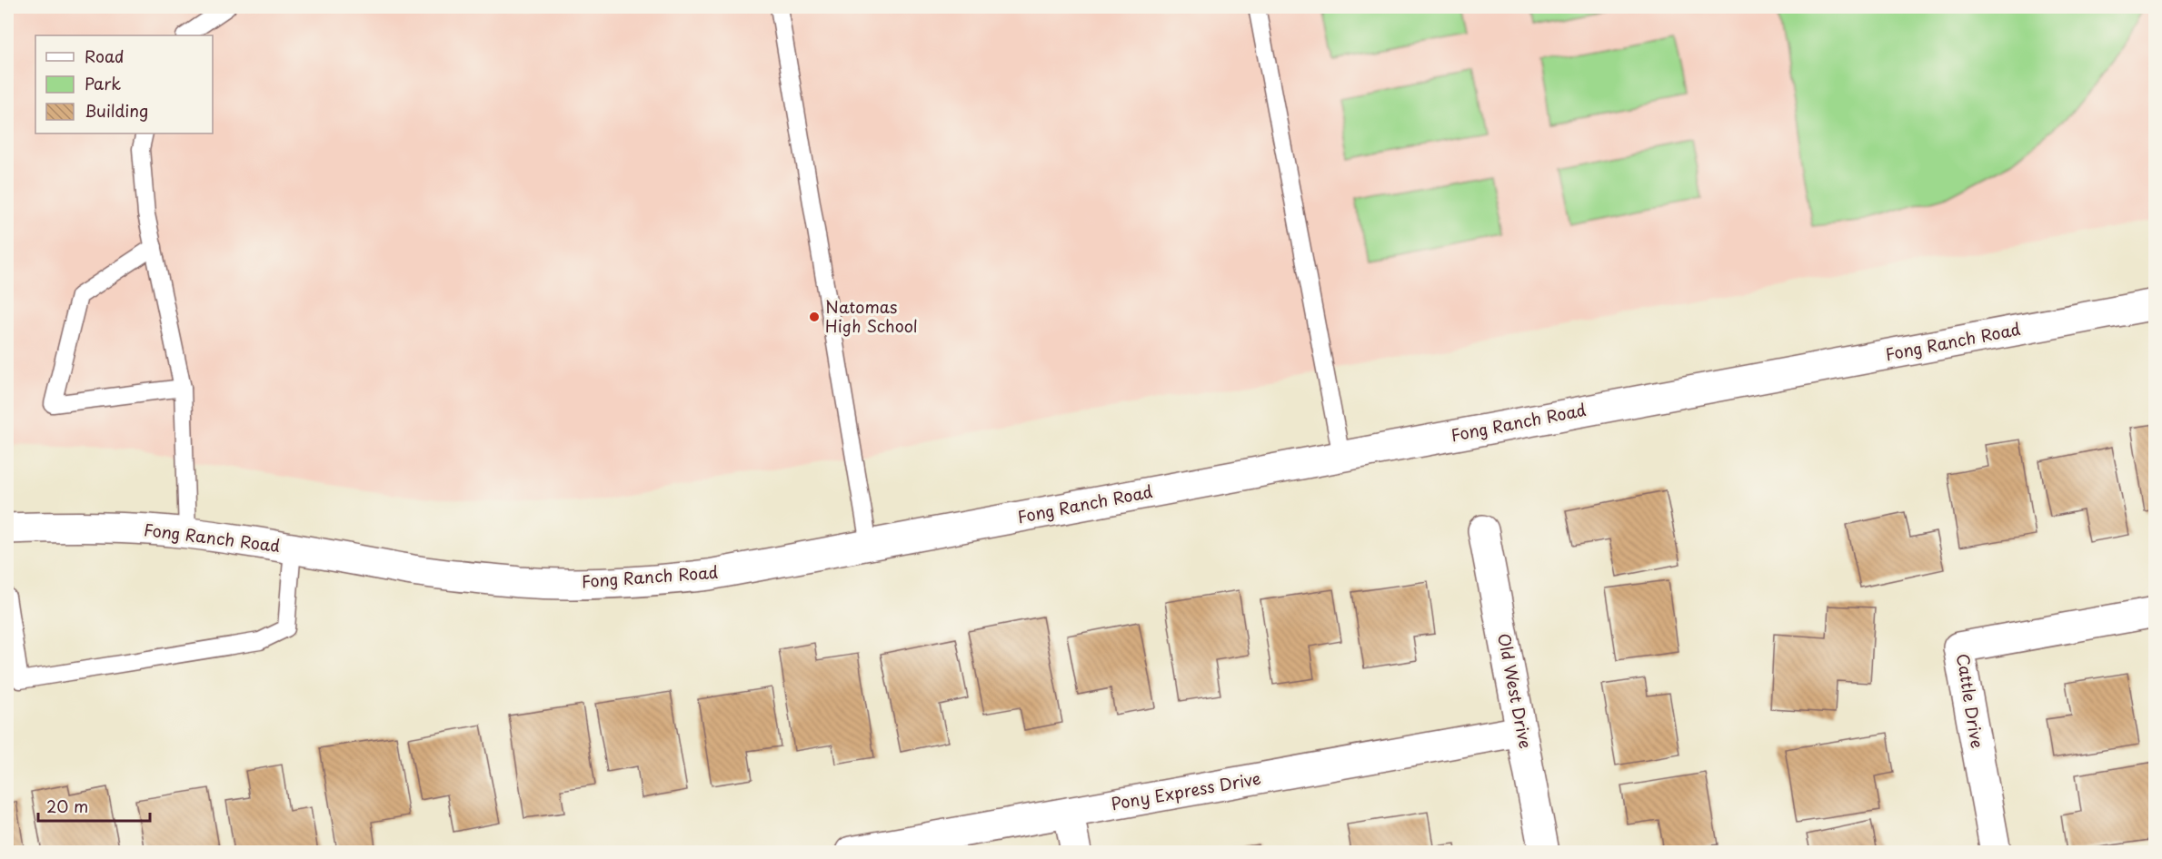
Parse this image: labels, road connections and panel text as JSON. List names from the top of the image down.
{
  "streets": {
    "street": [
      "Fong Ranch Road",
      "Old West Drive",
      "Cattle Drive",
      "Pony Express Drive"
    ]
  },
  "crossings": [
    ["Old West Drive", "Pony Express Drive"]
  ],
  "places": ["Natomas High School"],
  "legend": ["Road", "Park", "Building"],
  "scale_bar": "20 m"
}
